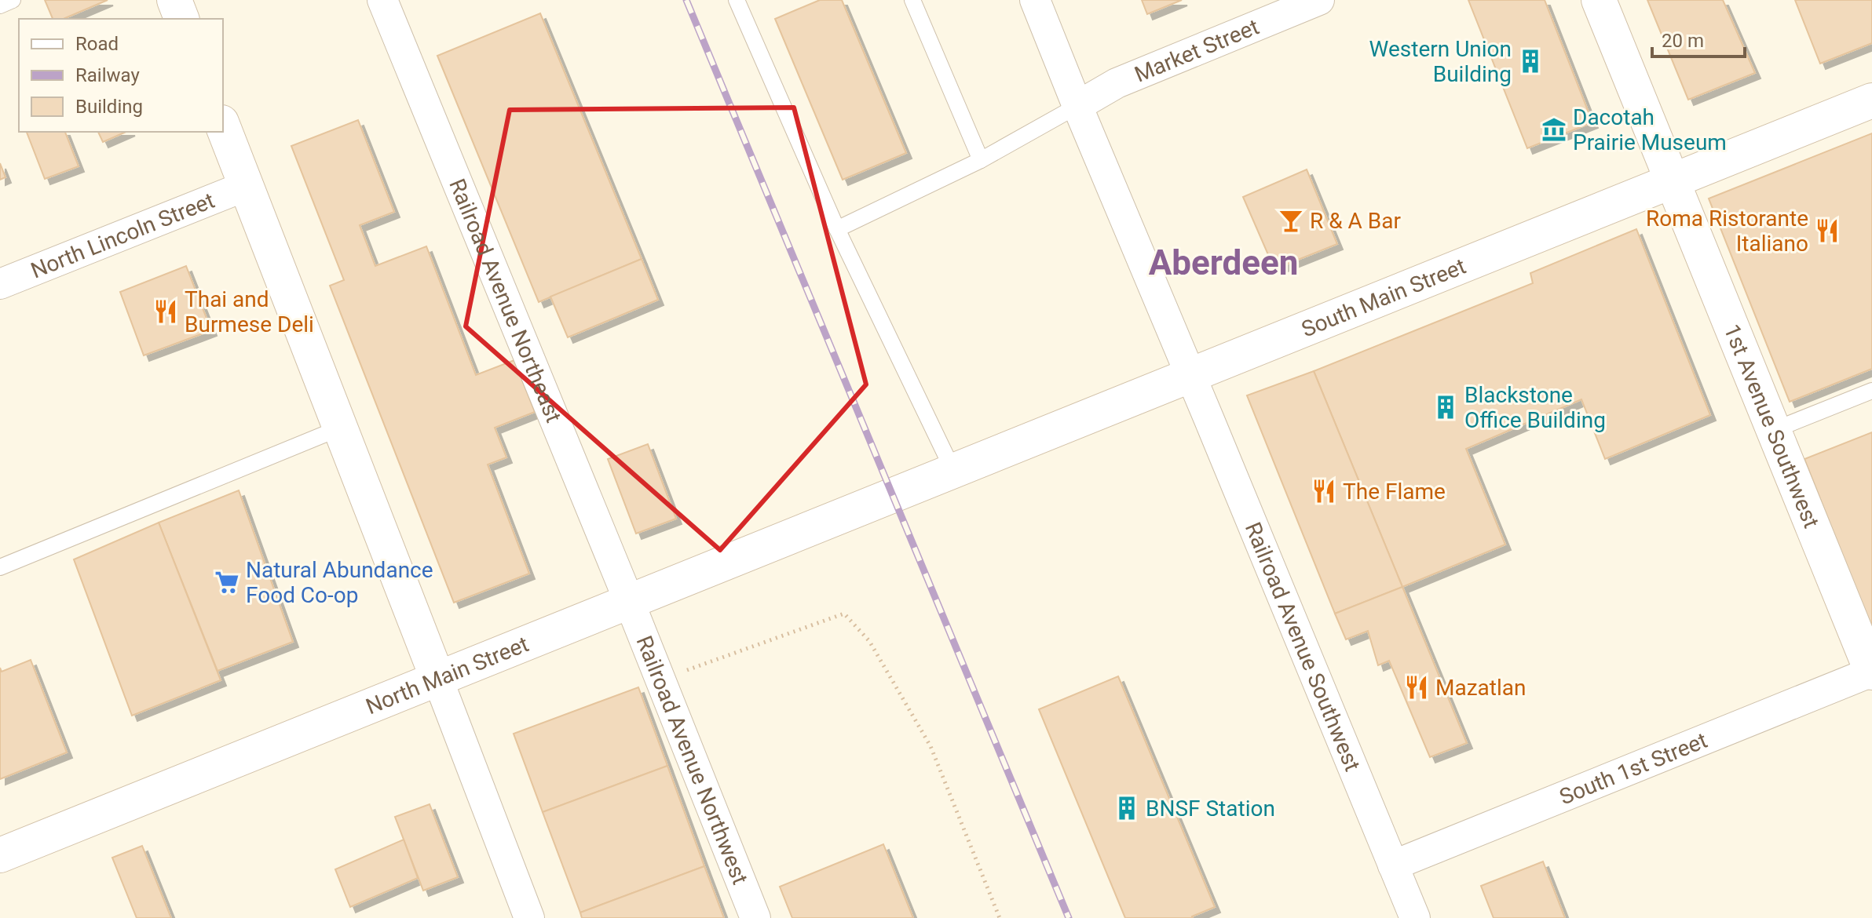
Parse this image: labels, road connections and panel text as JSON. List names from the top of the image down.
{
  "streets": {
    "street": [
      "Market Street",
      "North Lincoln Street",
      "South Main Street",
      "Railroad Avenue Northeast",
      "1st Avenue Southwest",
      "Railroad Avenue Southwest",
      "North Main Street",
      "Railroad Avenue Northwest",
      "South 1st Street"
    ]
  },
  "crossings": [
    ["Market Street", "Railroad Avenue Southwest"],
    ["South Main Street", "1st Avenue Southwest"],
    ["South Main Street", "Railroad Avenue Southwest"],
    ["South Main Street", "North Main Street"],
    ["Railroad Avenue Northeast", "North Main Street"],
    ["Railroad Avenue Northeast", "Railroad Avenue Northwest"],
    ["1st Avenue Southwest", "South 1st Street"],
    ["Railroad Avenue Southwest", "South 1st Street"],
    ["North Main Street", "Railroad Avenue Northwest"]
  ],
  "districts": ["Aberdeen"],
  "places": {
    "building": ["Western Union Building", "Blackstone Office Building", "BNSF Station"],
    "museum": ["Dacotah Prairie Museum"],
    "bar": ["R & A Bar"],
    "restaurant": [
      "Roma Ristorante Italiano",
      "Thai and Burmese Deli",
      "The Flame",
      "Mazatlan"
    ],
    "supermarket": ["Natural Abundance Food Co-op"]
  },
  "legend": ["Road", "Railway", "Building"],
  "scale_bar": "20 m"
}
